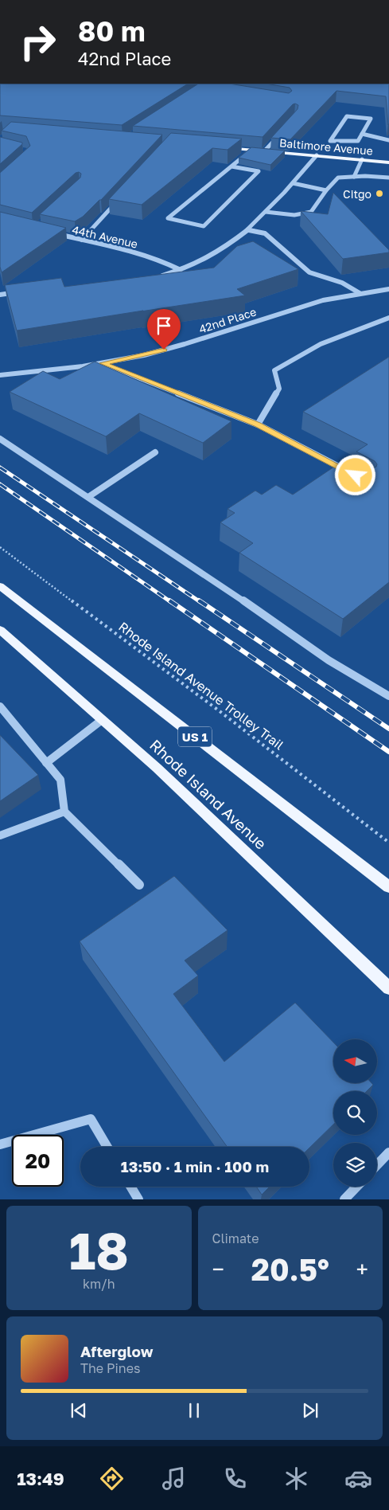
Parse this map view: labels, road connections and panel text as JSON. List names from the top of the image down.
{
  "streets": {
    "main road": ["Baltimore Avenue", "US 1", "Rhode Island Avenue"],
    "street": ["44th Avenue", "42nd Place"],
    "path": ["Rhode Island Avenue Trolley Trail"]
  },
  "places": ["Citgo"],
  "north": "left",
  "page": {
    "turn": ["80 m", "42nd Place"],
    "limit": "20",
    "trip": "13:50 · 1 min · 100 m",
    "tile": [
      ["18", "km/h"],
      "Climate"
    ],
    "heat": ["−", "20.5°", "+"],
    "song": ["Afterglow", "The Pines"],
    "tabs": "13:49"
  }
}
